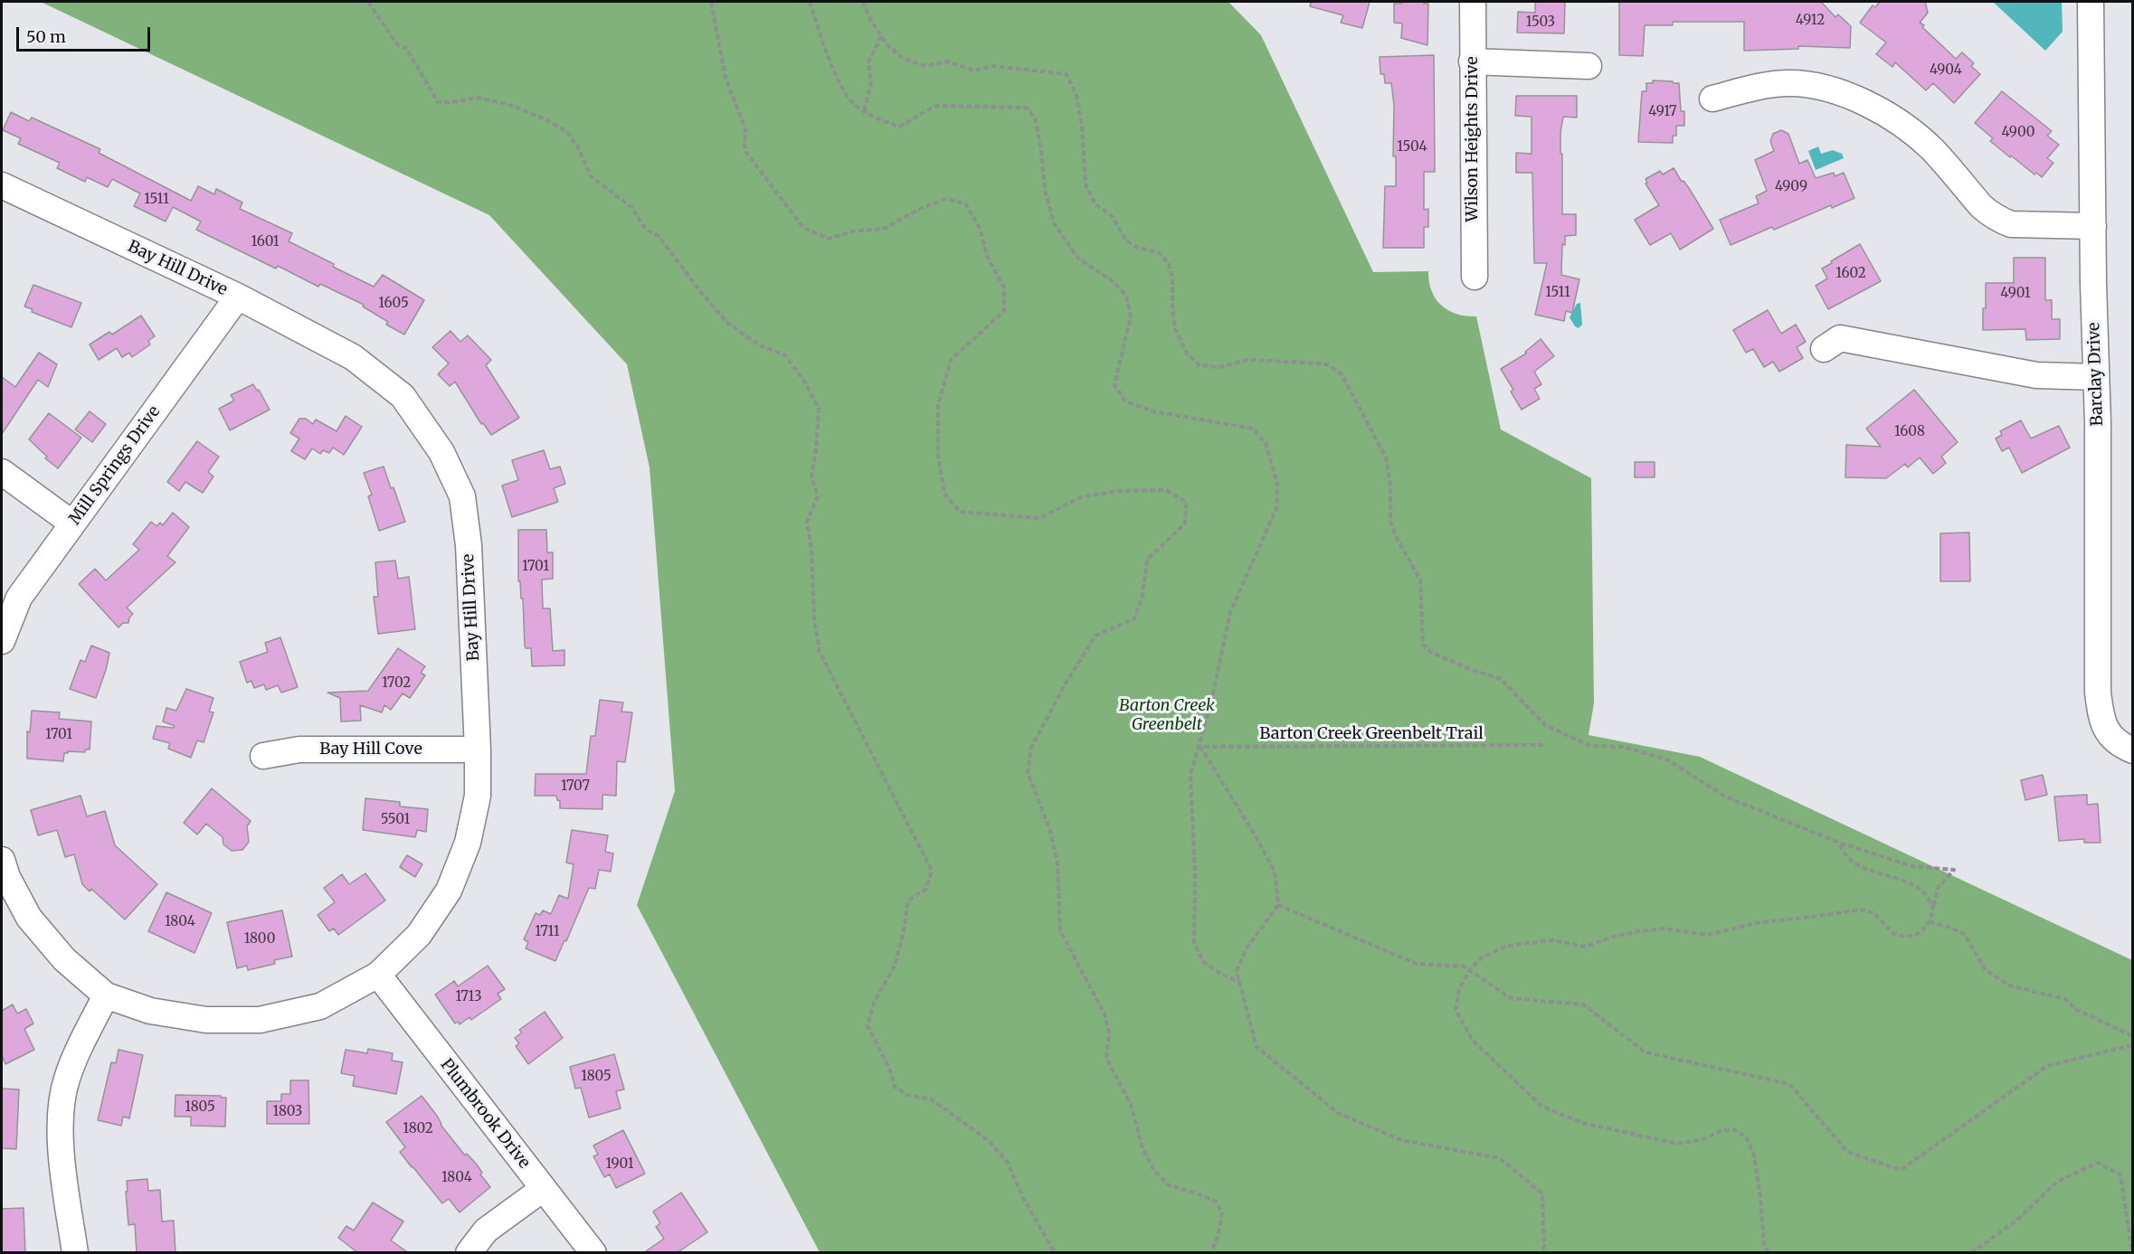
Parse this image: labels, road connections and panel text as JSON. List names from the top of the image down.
{
  "streets": {
    "street": [
      "Wilson Heights Drive",
      "Bay Hill Drive",
      "Barclay Drive",
      "Mill Springs Drive",
      "Bay Hill Cove",
      "Plumbrook Drive"
    ],
    "path": ["Barton Creek Greenbelt Trail"]
  },
  "crossings": [
    ["Bay Hill Drive", "Mill Springs Drive"],
    ["Bay Hill Drive", "Bay Hill Cove"],
    ["Bay Hill Drive", "Plumbrook Drive"]
  ],
  "parks": ["Barton Creek Greenbelt"],
  "house_numbers": [
    "4912",
    "1503",
    "4904",
    "4917",
    "4900",
    "1504",
    "4909",
    "1511",
    "1601",
    "1602",
    "1511",
    "4901",
    "1605",
    "1608",
    "1701",
    "1702",
    "1701",
    "1707",
    "5501",
    "1804",
    "1711",
    "1800",
    "1713",
    "1805",
    "1805",
    "1803",
    "1802",
    "1901",
    "1804"
  ],
  "scale_bar": "50 m"
}
